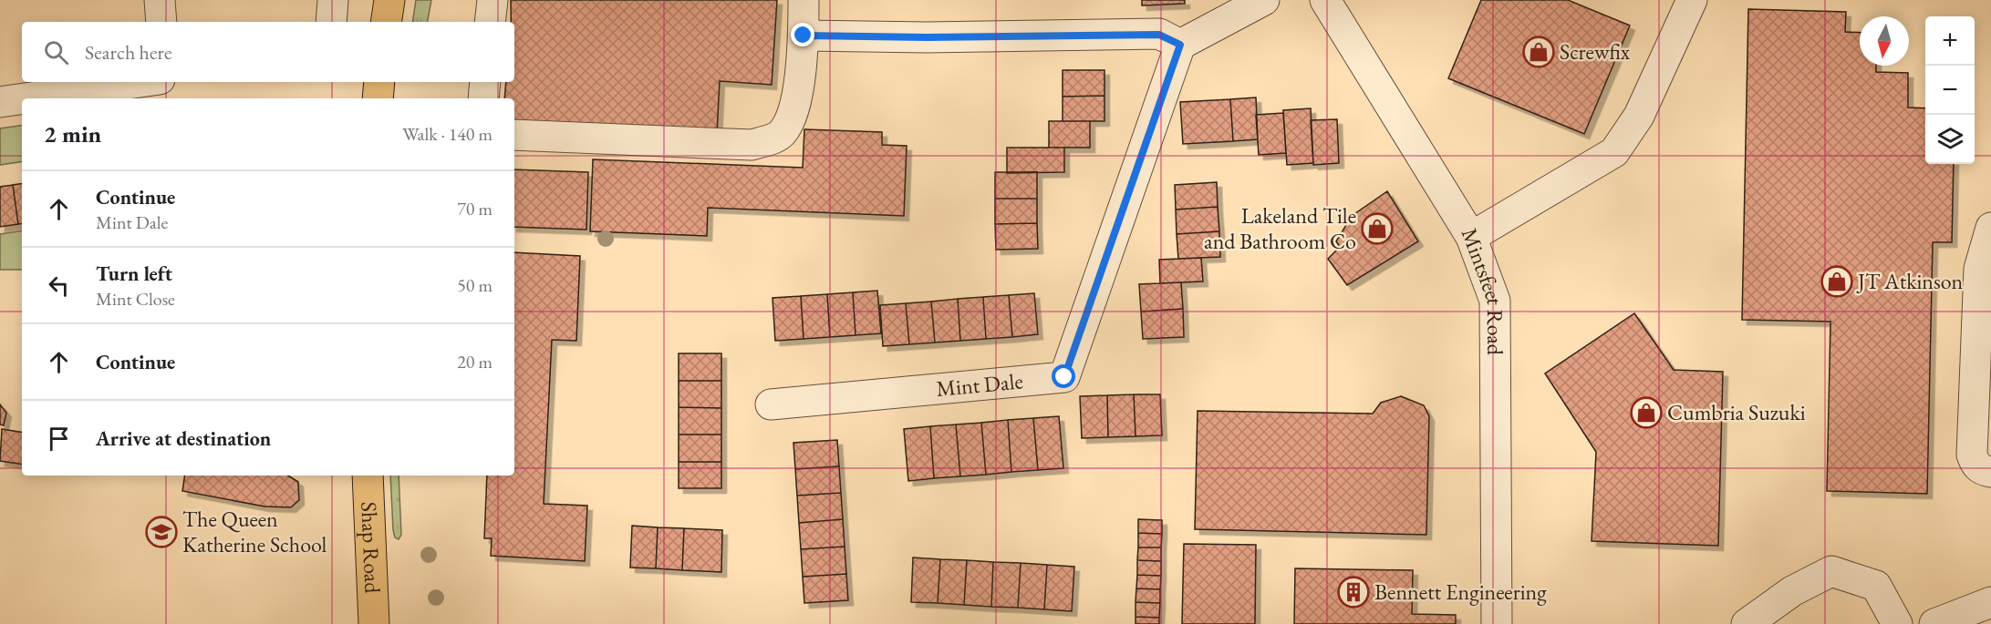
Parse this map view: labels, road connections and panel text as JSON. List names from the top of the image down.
{
  "streets": {
    "highway": ["Shap Road"],
    "street": ["Mintsfeet Road", "Mint Dale"]
  },
  "places": {
    "shop": [
      "Screwfix",
      "Lakeland Tile and Bathroom Co",
      "JT Atkinson",
      "Cumbria Suzuki"
    ],
    "school or university": ["The Queen Katherine School"],
    "building": ["Bennett Engineering"]
  },
  "north": "bottom",
  "page": {
    "map_buttons": ["+", "−"],
    "search": "Search here",
    "heading": ["2 min", "Walk · 140 m"],
    "list": [
      ["Continue", "Mint Dale", "70 m"],
      ["Turn left", "Mint Close", "50 m"],
      ["Continue", "20 m"],
      "Arrive at destination"
    ]
  }
}
